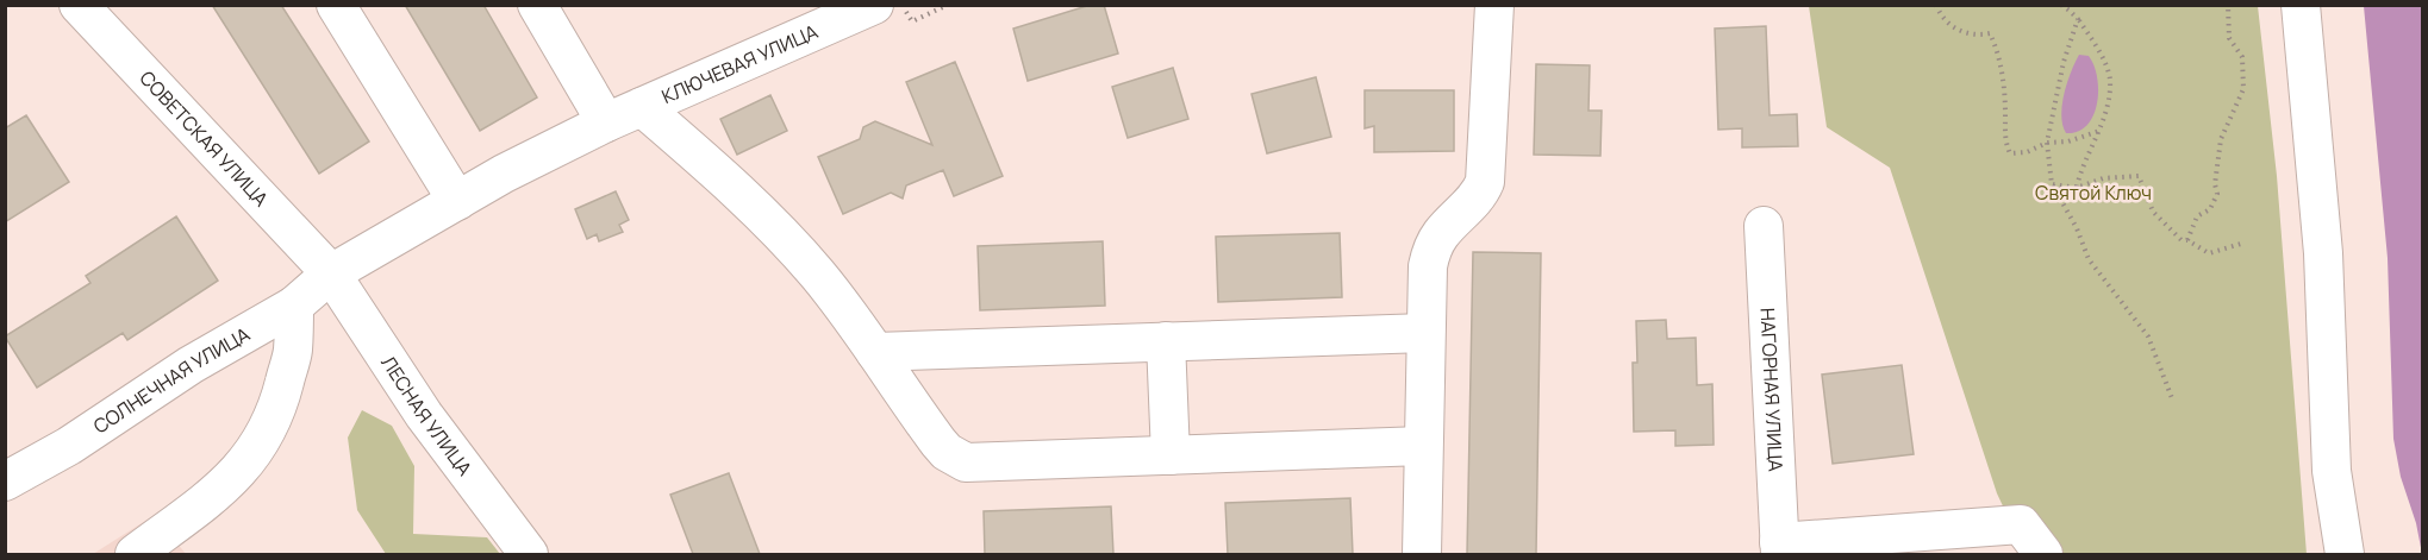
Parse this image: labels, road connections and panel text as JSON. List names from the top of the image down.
{
  "streets": {
    "street": [
      "КЛЮЧЕВАЯ УЛИЦА",
      "СОВЕТСКАЯ УЛИЦА",
      "СОЛНЕЧНАЯ УЛИЦА",
      "НАГОРНАЯ УЛИЦА",
      "ЛЕСНАЯ УЛИЦА"
    ]
  },
  "crossings": [
    ["КЛЮЧЕВАЯ УЛИЦА", "СОЛНЕЧНАЯ УЛИЦА"],
    ["СОВЕТСКАЯ УЛИЦА", "СОЛНЕЧНАЯ УЛИЦА"],
    ["СОВЕТСКАЯ УЛИЦА", "ЛЕСНАЯ УЛИЦА"],
    ["СОЛНЕЧНАЯ УЛИЦА", "ЛЕСНАЯ УЛИЦА"]
  ],
  "parks": ["Святой Ключ"]
}
